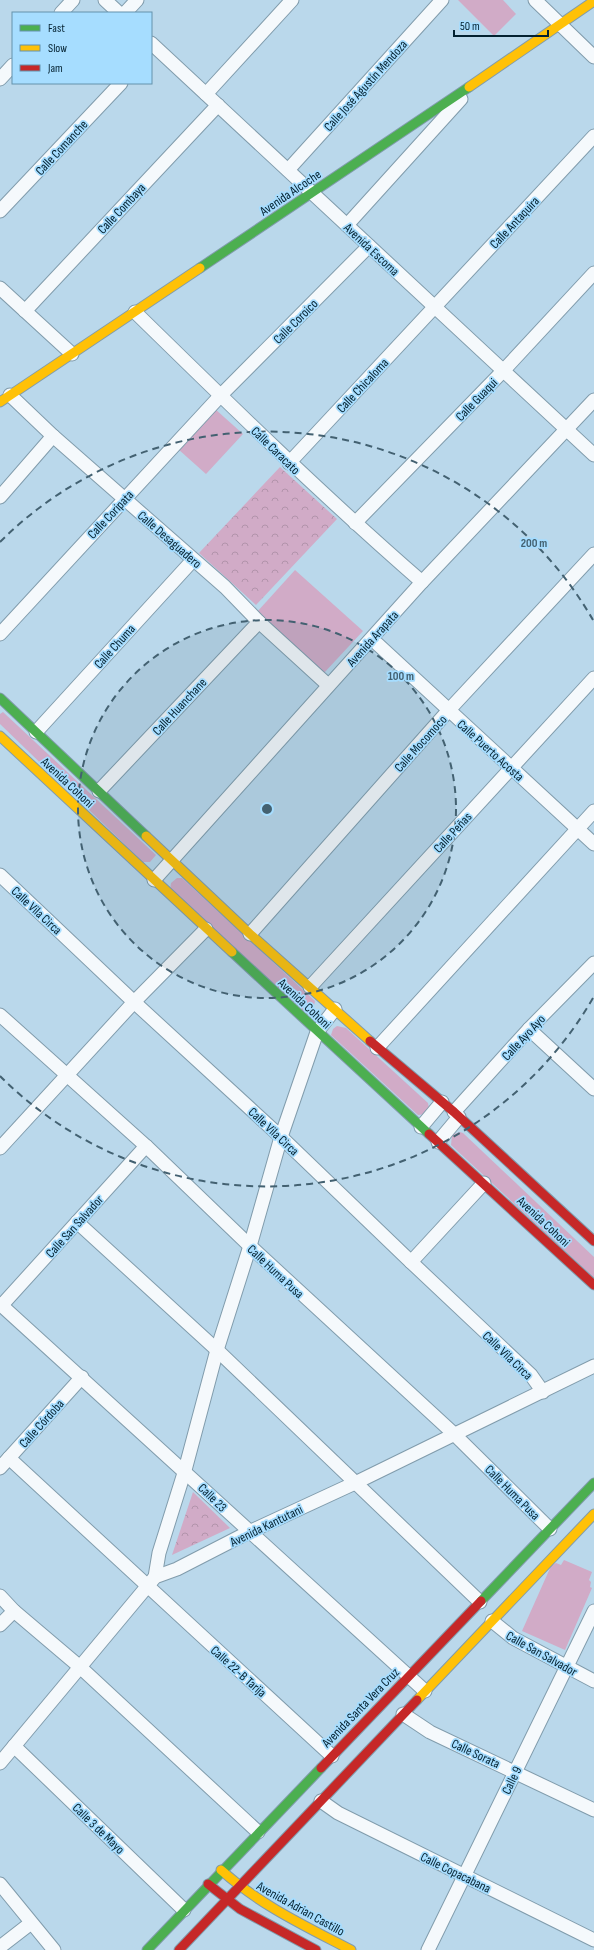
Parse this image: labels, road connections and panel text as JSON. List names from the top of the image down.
{
  "streets": {
    "street": [
      "Calle José Agustín Mendoza",
      "Calle Comanche",
      "Avenida Alcoche",
      "Calle Combaya",
      "Calle Antaquira",
      "Avenida Escoma",
      "Calle Coroico",
      "Calle Chicaloma",
      "Calle Guaqui",
      "Calle Caracato",
      "Calle Coripata",
      "Calle Desaguadero",
      "Avenida Arapata",
      "Calle Chuma",
      "Calle Huanchane",
      "Calle Mocomoco",
      "Calle Puerto Acosta",
      "Avenida Cohoni",
      "Calle Peñas",
      "Calle Vila Circa",
      "Calle Ayo Ayo",
      "Calle San Salvador",
      "Calle Huma Pusa",
      "Calle Córdoba",
      "Calle 23",
      "Avenida Kantutani",
      "Calle 22-B Tarija",
      "Avenida Santa Vera Cruz",
      "Calle Sorata",
      "Calle 9",
      "Calle 3 de Mayo",
      "Calle Copacabana",
      "Avenida Adrian Castillo"
    ]
  },
  "crossings": [
    ["Calle José Agustín Mendoza", "Avenida Escoma"],
    ["Avenida Alcoche", "Avenida Escoma"],
    ["Avenida Alcoche", "Calle Caracato"],
    ["Avenida Alcoche", "Calle Desaguadero"],
    ["Calle Combaya", "Avenida Escoma"],
    ["Calle Antaquira", "Avenida Escoma"],
    ["Calle Antaquira", "Calle Chicaloma"],
    ["Avenida Escoma", "Calle Coroico"],
    ["Avenida Escoma", "Calle Chicaloma"],
    ["Avenida Escoma", "Calle Guaqui"],
    ["Avenida Escoma", "Avenida Arapata"],
    ["Calle Coroico", "Calle Caracato"],
    ["Calle Coroico", "Calle Coripata"],
    ["Calle Chicaloma", "Calle Caracato"],
    ["Calle Guaqui", "Calle Caracato"],
    ["Calle Caracato", "Calle Coripata"],
    ["Calle Caracato", "Avenida Arapata"],
    ["Calle Coripata", "Calle Desaguadero"],
    ["Calle Desaguadero", "Avenida Arapata"],
    ["Calle Desaguadero", "Calle Chuma"],
    ["Calle Desaguadero", "Calle Huanchane"],
    ["Avenida Arapata", "Calle Puerto Acosta"],
    ["Avenida Arapata", "Avenida Cohoni"],
    ["Calle Chuma", "Avenida Cohoni"],
    ["Calle Huanchane", "Avenida Cohoni"],
    ["Calle Mocomoco", "Calle Puerto Acosta"],
    ["Calle Mocomoco", "Avenida Cohoni"],
    ["Calle Puerto Acosta", "Calle Peñas"],
    ["Avenida Cohoni", "Calle Peñas"],
    ["Avenida Cohoni", "Calle Ayo Ayo"],
    ["Calle Vila Circa", "Avenida Kantutani"],
    ["Calle San Salvador", "Calle Huma Pusa"],
    ["Calle San Salvador", "Calle 23"],
    ["Calle San Salvador", "Calle 9"],
    ["Calle Huma Pusa", "Avenida Kantutani"],
    ["Calle Huma Pusa", "Avenida Santa Vera Cruz"],
    ["Calle Córdoba", "Calle 23"],
    ["Calle Córdoba", "Calle 22-B Tarija"],
    ["Calle 23", "Avenida Kantutani"],
    ["Calle 23", "Avenida Santa Vera Cruz"],
    ["Avenida Kantutani", "Calle 22-B Tarija"],
    ["Avenida Kantutani", "Calle 3 de Mayo"],
    ["Calle 22-B Tarija", "Avenida Santa Vera Cruz"],
    ["Avenida Santa Vera Cruz", "Calle 3 de Mayo"],
    ["Avenida Santa Vera Cruz", "Avenida Adrian Castillo"],
    ["Calle Sorata", "Calle 9"],
    ["Calle 9", "Calle Copacabana"]
  ],
  "legend": ["Fast", "Slow", "Jam"],
  "scale_bar": "50 m",
  "rings": ["200 m", "100 m"]
}
